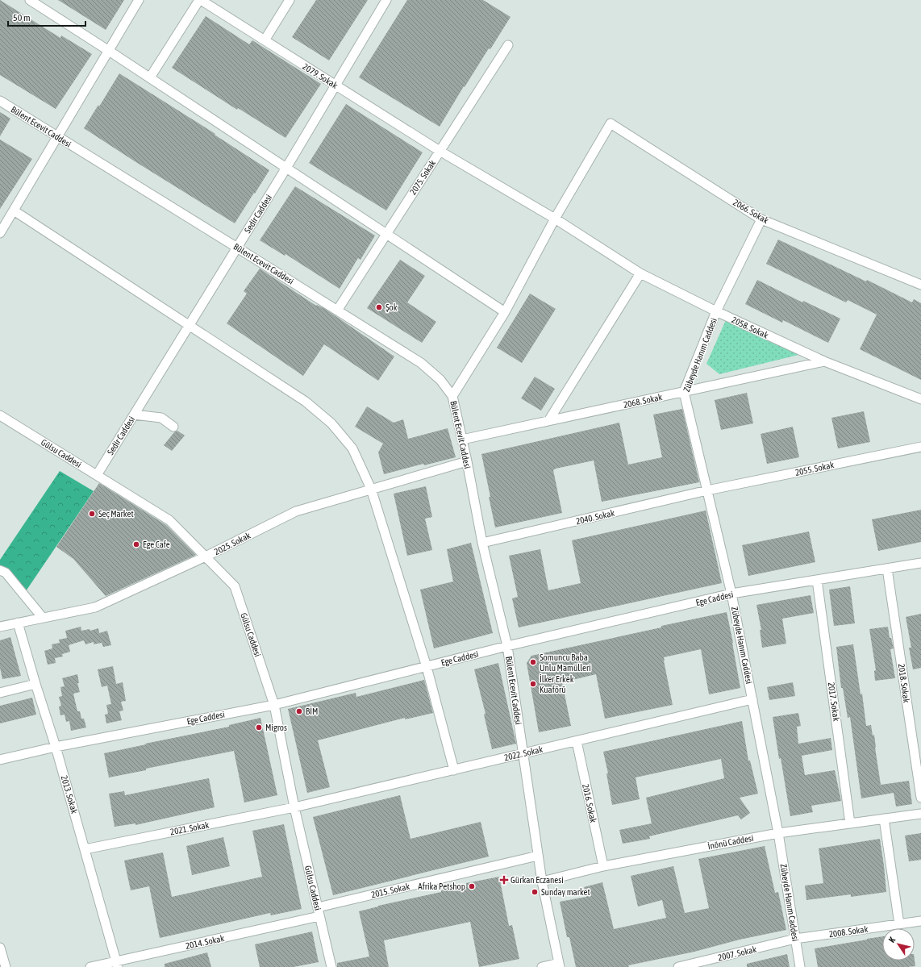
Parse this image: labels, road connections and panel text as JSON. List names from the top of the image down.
{
  "streets": {
    "street": [
      "2079. Sokak",
      "Bülent Ecevit Caddesi",
      "2075. Sokak",
      "2066. Sokak",
      "Sedir Caddesi",
      "2058. Sokak",
      "Zübeyde Hanım Caddesi",
      "2068. Sokak",
      "Gülsu Caddesi",
      "2055. Sokak",
      "2040. Sokak",
      "2025. Sokak",
      "Ege Caddesi",
      "2018. Sokak",
      "2017. Sokak",
      "2022. Sokak",
      "2013. Sokak",
      "2016. Sokak",
      "2021. Sokak",
      "İnönü Caddesi",
      "2015. Sokak",
      "2008. Sokak",
      "2014. Sokak",
      "2007. Sokak"
    ]
  },
  "crossings": [
    ["2079. Sokak", "2075. Sokak"],
    ["2079. Sokak", "2066. Sokak"],
    ["2079. Sokak", "Sedir Caddesi"],
    ["2079. Sokak", "2058. Sokak"],
    ["Bülent Ecevit Caddesi", "2075. Sokak"],
    ["Bülent Ecevit Caddesi", "Sedir Caddesi"],
    ["Bülent Ecevit Caddesi", "2068. Sokak"],
    ["Bülent Ecevit Caddesi", "2040. Sokak"],
    ["Bülent Ecevit Caddesi", "2025. Sokak"],
    ["Bülent Ecevit Caddesi", "Ege Caddesi"],
    ["Bülent Ecevit Caddesi", "2022. Sokak"],
    ["Bülent Ecevit Caddesi", "İnönü Caddesi"],
    ["Bülent Ecevit Caddesi", "2015. Sokak"],
    ["2066. Sokak", "2058. Sokak"],
    ["2066. Sokak", "Zübeyde Hanım Caddesi"],
    ["Sedir Caddesi", "Gülsu Caddesi"],
    ["2058. Sokak", "Zübeyde Hanım Caddesi"],
    ["2058. Sokak", "2068. Sokak"],
    ["Zübeyde Hanım Caddesi", "2068. Sokak"],
    ["Zübeyde Hanım Caddesi", "2055. Sokak"],
    ["Zübeyde Hanım Caddesi", "2040. Sokak"],
    ["Zübeyde Hanım Caddesi", "Ege Caddesi"],
    ["Zübeyde Hanım Caddesi", "2022. Sokak"],
    ["Zübeyde Hanım Caddesi", "İnönü Caddesi"],
    ["Zübeyde Hanım Caddesi", "2008. Sokak"],
    ["Zübeyde Hanım Caddesi", "2007. Sokak"],
    ["Gülsu Caddesi", "2025. Sokak"],
    ["Gülsu Caddesi", "Ege Caddesi"],
    ["Gülsu Caddesi", "2022. Sokak"],
    ["Gülsu Caddesi", "2021. Sokak"],
    ["Gülsu Caddesi", "2015. Sokak"],
    ["Gülsu Caddesi", "2014. Sokak"],
    ["2055. Sokak", "2040. Sokak"],
    ["2025. Sokak", "2013. Sokak"],
    ["Ege Caddesi", "2018. Sokak"],
    ["Ege Caddesi", "2017. Sokak"],
    ["Ege Caddesi", "2013. Sokak"],
    ["2017. Sokak", "İnönü Caddesi"],
    ["2022. Sokak", "2016. Sokak"],
    ["2022. Sokak", "2021. Sokak"],
    ["2013. Sokak", "2021. Sokak"],
    ["2013. Sokak", "2014. Sokak"],
    ["2016. Sokak", "İnönü Caddesi"],
    ["2008. Sokak", "2007. Sokak"]
  ],
  "places": {
    "other": [
      "Şok",
      "Seç Market",
      "Ege Cafe",
      "Somuncu Baba Unlu Mamülleri",
      "İlker Erkek Kuaförü",
      "BİM",
      "Migros",
      "Afrika Petshop",
      "Sunday market"
    ],
    "health": ["Gürkan Eczanesi"]
  },
  "scale_bar": "50 m",
  "north": "top left"
}
